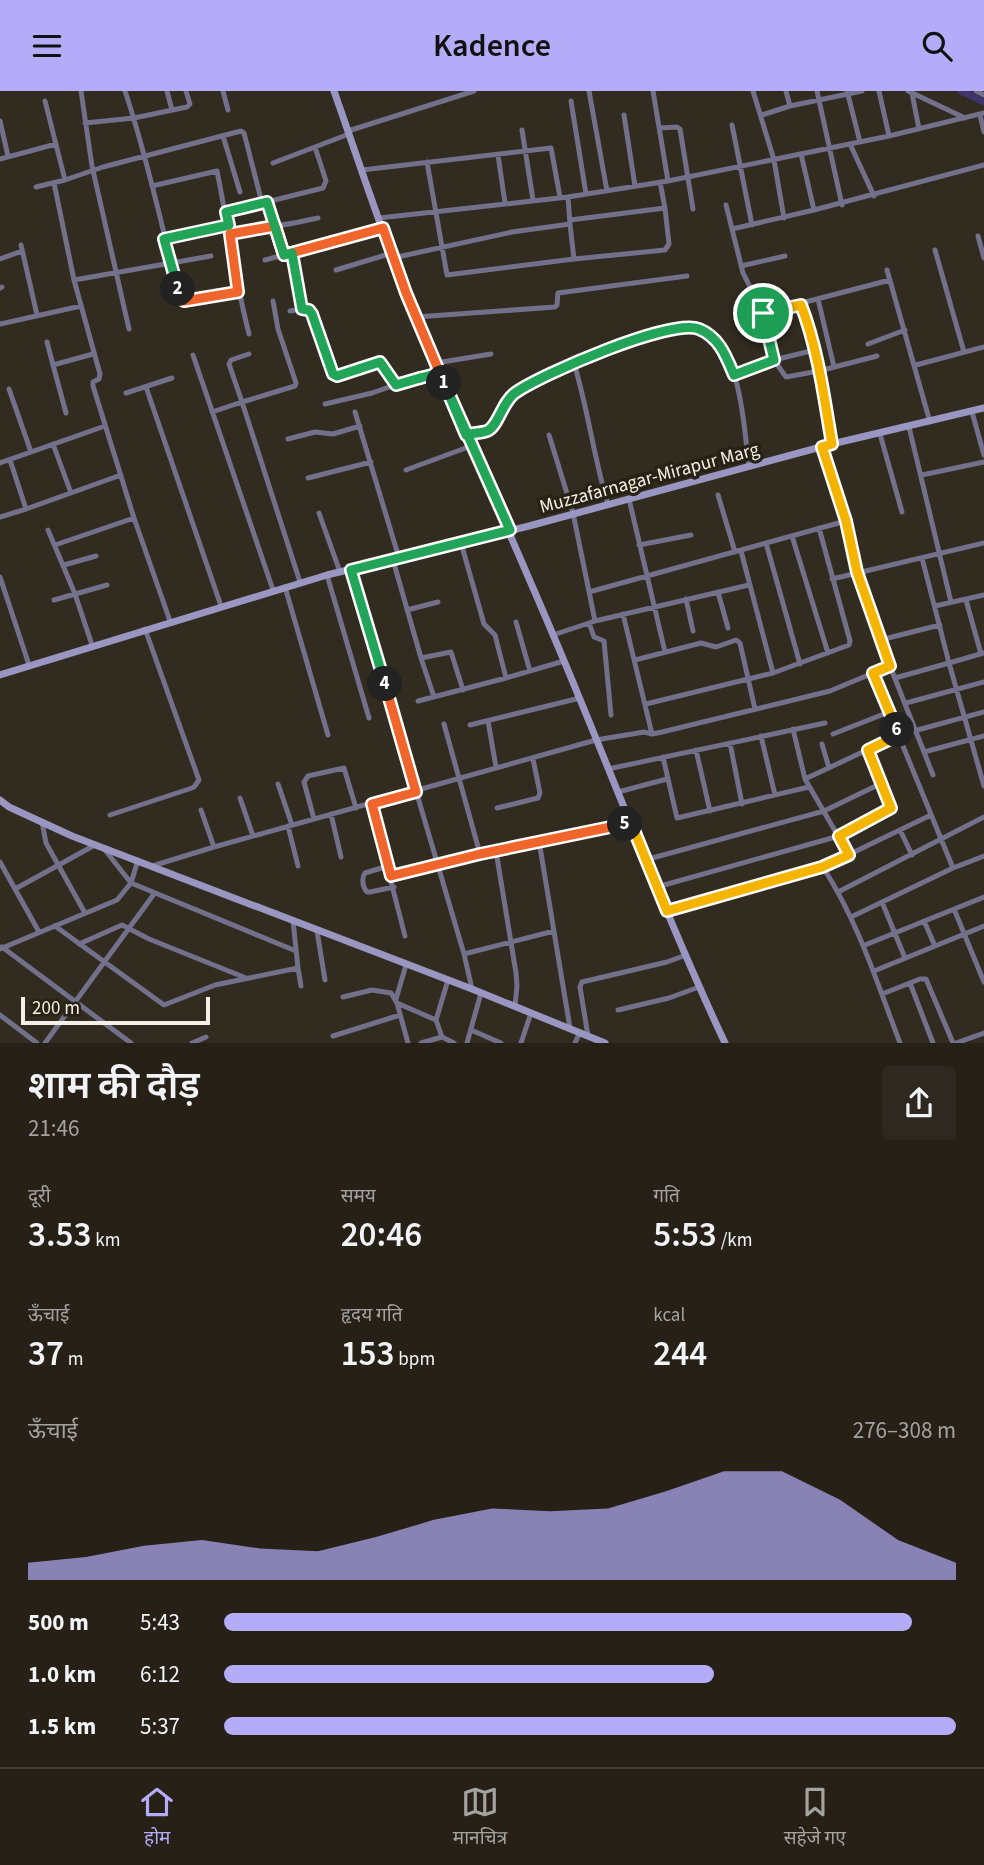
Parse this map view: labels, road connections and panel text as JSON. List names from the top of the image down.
{
  "streets": {
    "main road": ["Muzzafarnagar-Mirapur Marg"]
  },
  "scale_bar": "200 m",
  "page": {
    "header": "Kadence",
    "pins": [
      "2",
      "1",
      "4",
      "6",
      "5"
    ],
    "scale": "200 m",
    "heading": ["शाम की दौड़", "21:46"],
    "stats": [
      ["दूरी", "3.53 km"],
      ["समय", "20:46"],
      ["गति", "5:53 /km"],
      ["ऊँचाई", "37 m"],
      ["हृदय गति", "153 bpm"],
      ["kcal", "244"]
    ],
    "chart": ["ऊँचाई", "276–308 m"],
    "list": [
      {
        "name": "500 m",
        "note": "5:43"
      },
      {
        "name": "1.0 km",
        "note": "6:12"
      },
      {
        "name": "1.5 km",
        "note": "5:37"
      }
    ],
    "tabs": ["होम", "मानचित्र", "सहेजे गए"]
  }
}
